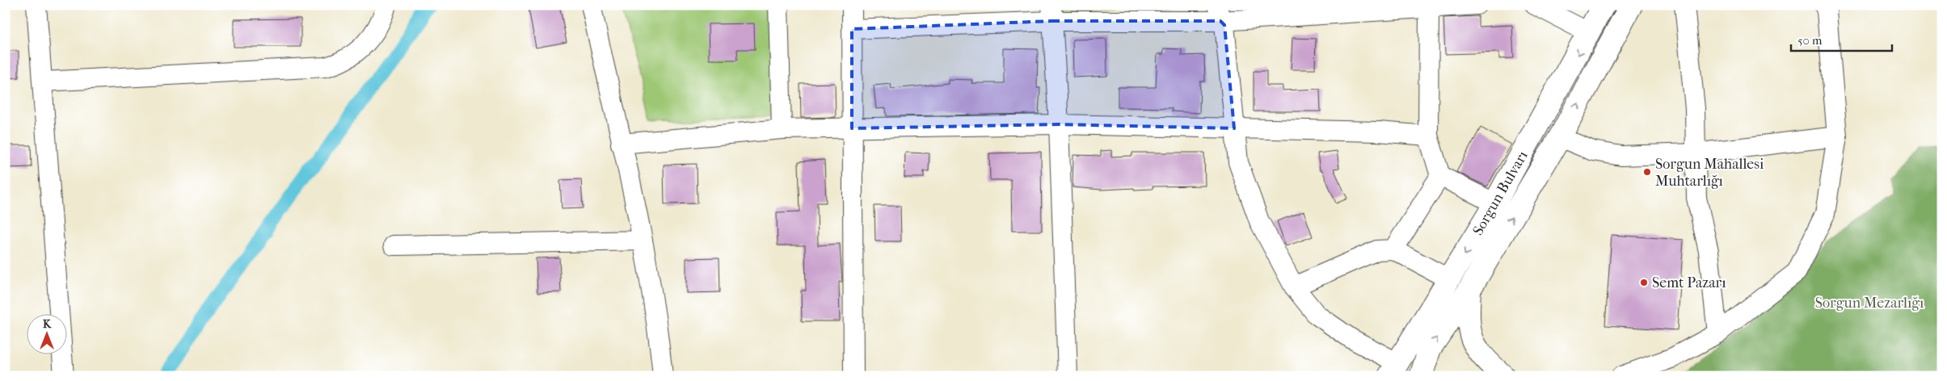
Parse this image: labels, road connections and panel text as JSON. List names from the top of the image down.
{
  "streets": {
    "main road": ["Sorgun Bulvarı"]
  },
  "parks": ["Sorgun Mezarlığı"],
  "places": ["Sorgun Mahallesi Muhtarlığı", "Semt Pazarı"],
  "scale_bar": "50 m",
  "north": "top"
}
